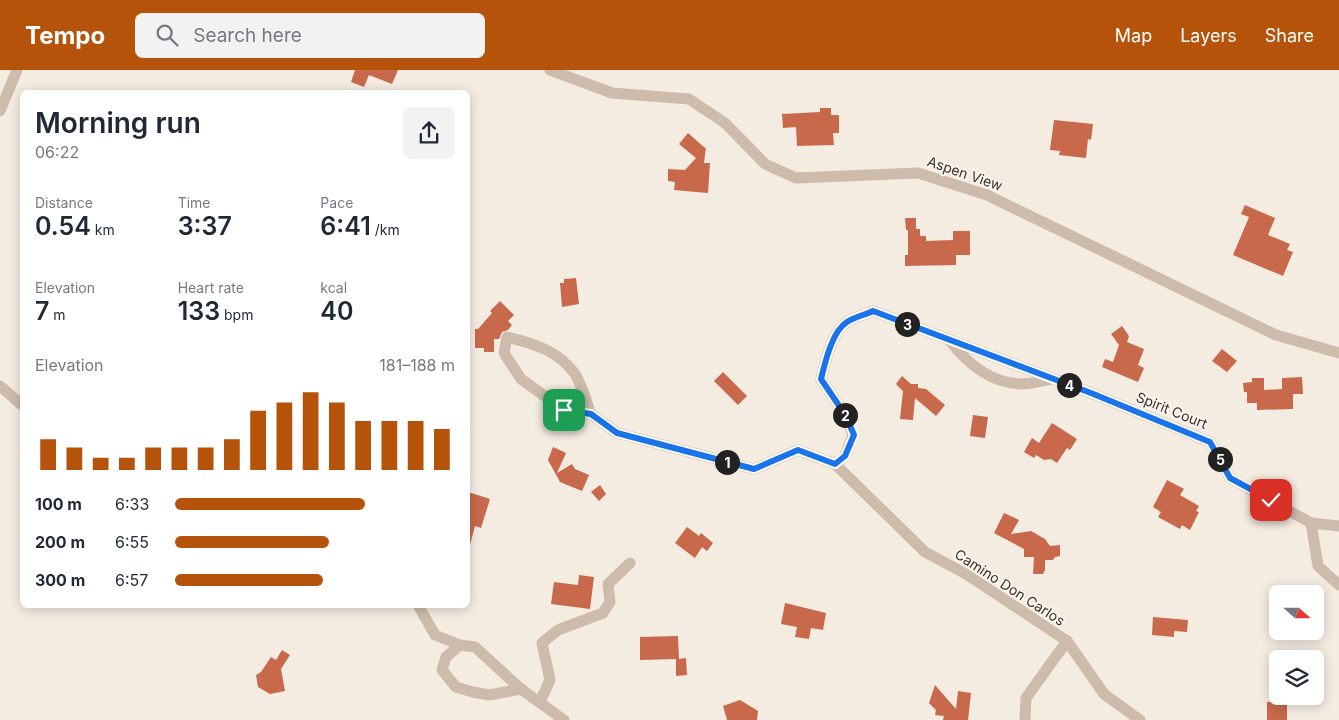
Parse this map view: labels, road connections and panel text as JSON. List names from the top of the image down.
{
  "streets": {
    "street": ["Aspen View", "Spirit Court", "Camino Don Carlos"]
  },
  "crossings": [
    ["Spirit Court", "Camino Don Carlos"]
  ],
  "north": "right",
  "page": {
    "header": "Tempo",
    "search": "Search here",
    "nav": ["Map", "Layers", "Share"],
    "heading": ["Morning run", "06:22"],
    "stats": [
      ["Distance", "0.54 km"],
      ["Time", "3:37"],
      ["Pace", "6:41 /km"],
      ["Elevation", "7 m"],
      ["Heart rate", "133 bpm"],
      ["kcal", "40"]
    ],
    "pins": [
      "3",
      "4",
      "2",
      "5",
      "1"
    ],
    "chart": ["Elevation", "181–188 m"],
    "list": [
      {
        "name": "100 m",
        "note": "6:33"
      },
      {
        "name": "200 m",
        "note": "6:55"
      },
      {
        "name": "300 m",
        "note": "6:57"
      }
    ]
  }
}
